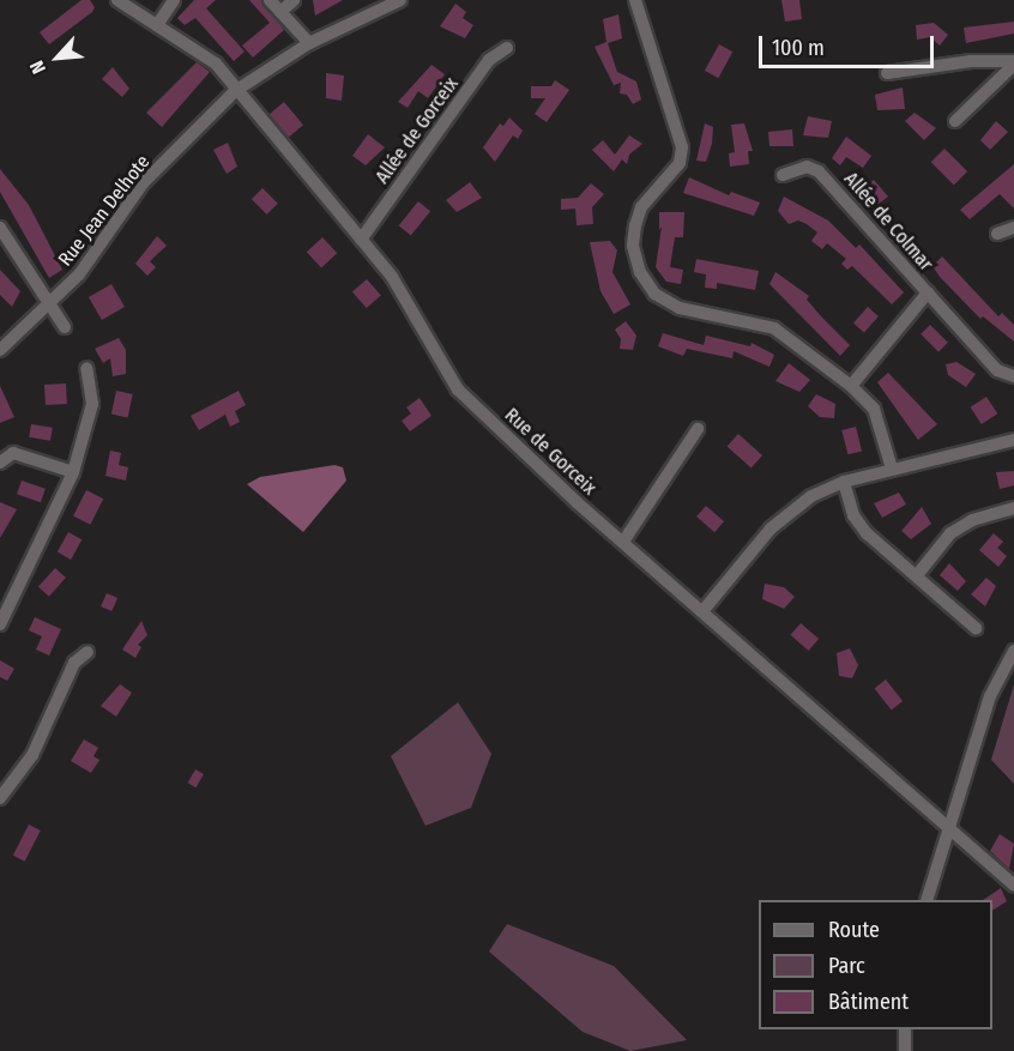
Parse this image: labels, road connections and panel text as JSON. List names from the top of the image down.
{
  "streets": {
    "street": [
      "Allée de Gorceix",
      "Rue Jean Delhote",
      "Allée de Colmar",
      "Rue de Gorceix"
    ]
  },
  "crossings": [
    ["Allée de Gorceix", "Rue de Gorceix"],
    ["Rue Jean Delhote", "Rue de Gorceix"]
  ],
  "legend": ["Route", "Parc", "Bâtiment"],
  "scale_bar": "100 m",
  "north": "bottom left"
}
